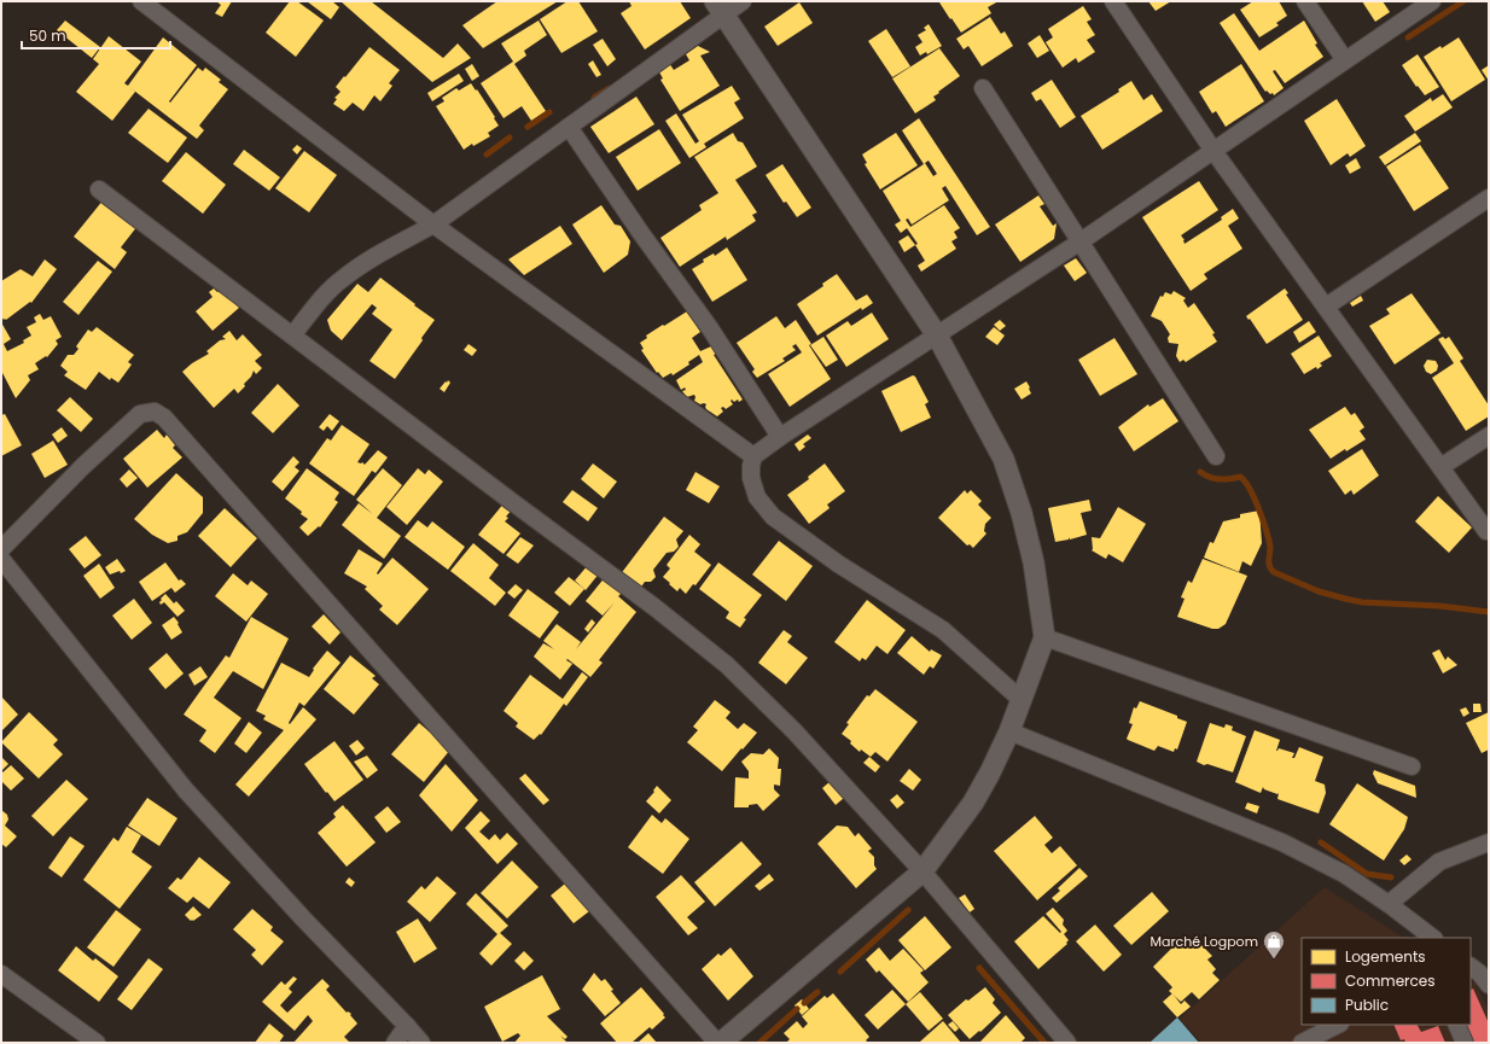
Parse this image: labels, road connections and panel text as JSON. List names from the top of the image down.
{
  "places": {
    "shop": ["Marché Logpom"]
  },
  "legend": ["Logements", "Commerces", "Public"],
  "scale_bar": "50 m"
}
